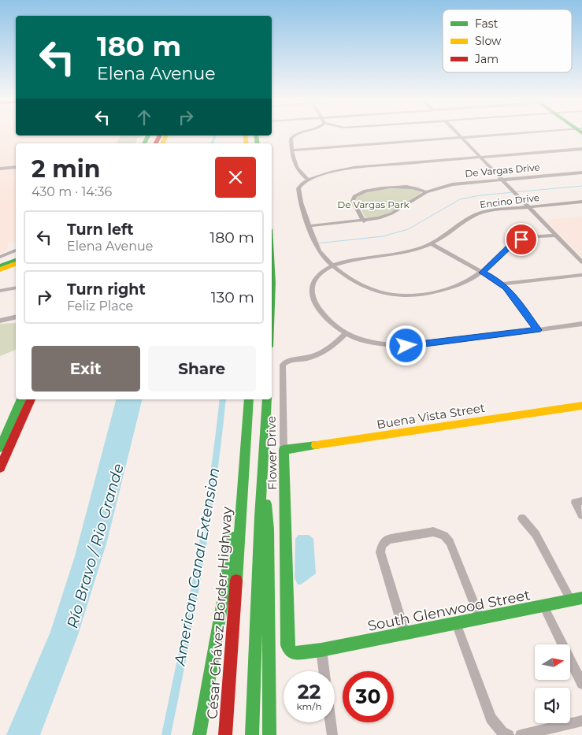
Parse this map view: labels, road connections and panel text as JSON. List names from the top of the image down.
{
  "streets": {
    "main road": [
      "Buena Vista Street",
      "Flower Drive",
      "South Glenwood Street",
      "César Chávez Border Highway"
    ],
    "street": ["De Vargas Drive", "Encino Drive"]
  },
  "crossings": [
    ["Buena Vista Street", "Flower Drive"],
    ["Flower Drive", "South Glenwood Street"]
  ],
  "water": ["Río Bravo / Rio Grande", "American Canal Extension"],
  "parks": ["De Vargas Park"],
  "legend": ["Fast", "Slow", "Jam"],
  "north": "right",
  "page": {
    "turn": ["180 m", "Elena Avenue"],
    "heading": ["2 min", "430 m · 14:36"],
    "list": [
      {
        "name": "Turn left",
        "note": "Elena Avenue",
        "value": "180 m"
      },
      {
        "name": "Turn right",
        "note": "Feliz Place",
        "value": "130 m"
      }
    ],
    "buttons": ["Exit", "Share"],
    "speed": "22 km/h",
    "limit": "30"
  }
}
